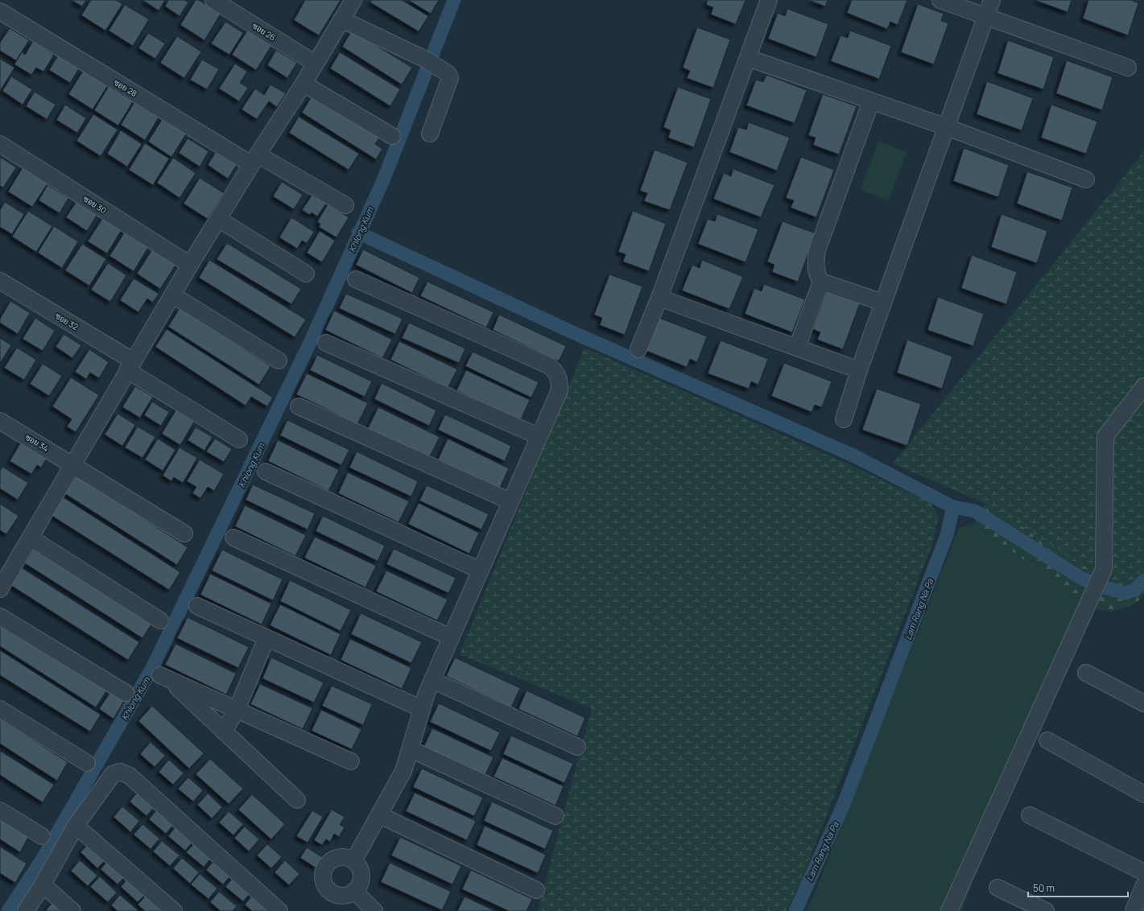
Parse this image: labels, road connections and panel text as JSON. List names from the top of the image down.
{
  "streets": {
    "street": [
      "ซอย 26",
      "ซอย 28",
      "ซอย 30",
      "ซอย 32",
      "ซอย 34"
    ]
  },
  "water": ["Khlong Kum", "Lam Rang Na Pa"],
  "scale_bar": "50 m"
}
